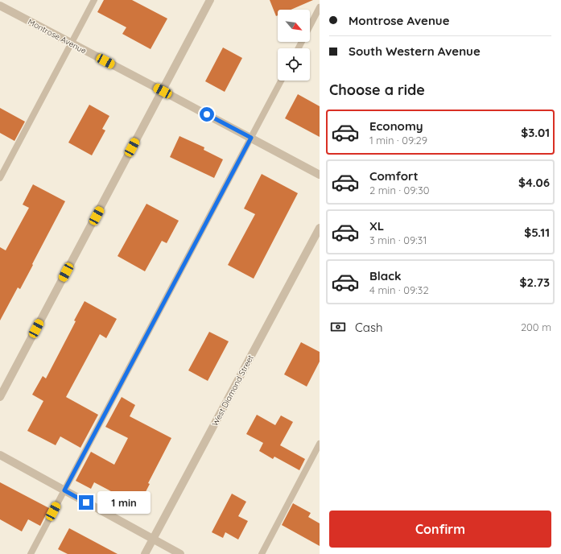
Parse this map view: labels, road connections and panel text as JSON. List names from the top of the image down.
{
  "streets": {
    "street": ["Montrose Avenue", "West Diamond Street"]
  },
  "north": "bottom right",
  "page": {
    "banner": ["Montrose Avenue", "South Western Avenue"],
    "heading": "Choose a ride",
    "list": [
      {
        "name": "Economy",
        "note": "1 min · 09:29",
        "value": "$3.01"
      },
      {
        "name": "Comfort",
        "note": "2 min · 09:30",
        "value": "$4.06"
      },
      {
        "name": "XL",
        "note": "3 min · 09:31",
        "value": "$5.11"
      },
      {
        "name": "Black",
        "note": "4 min · 09:32",
        "value": "$2.73"
      }
    ],
    "pay": ["Cash", "200 m"],
    "bubble": "1 min",
    "buttons": "Confirm"
  }
}
